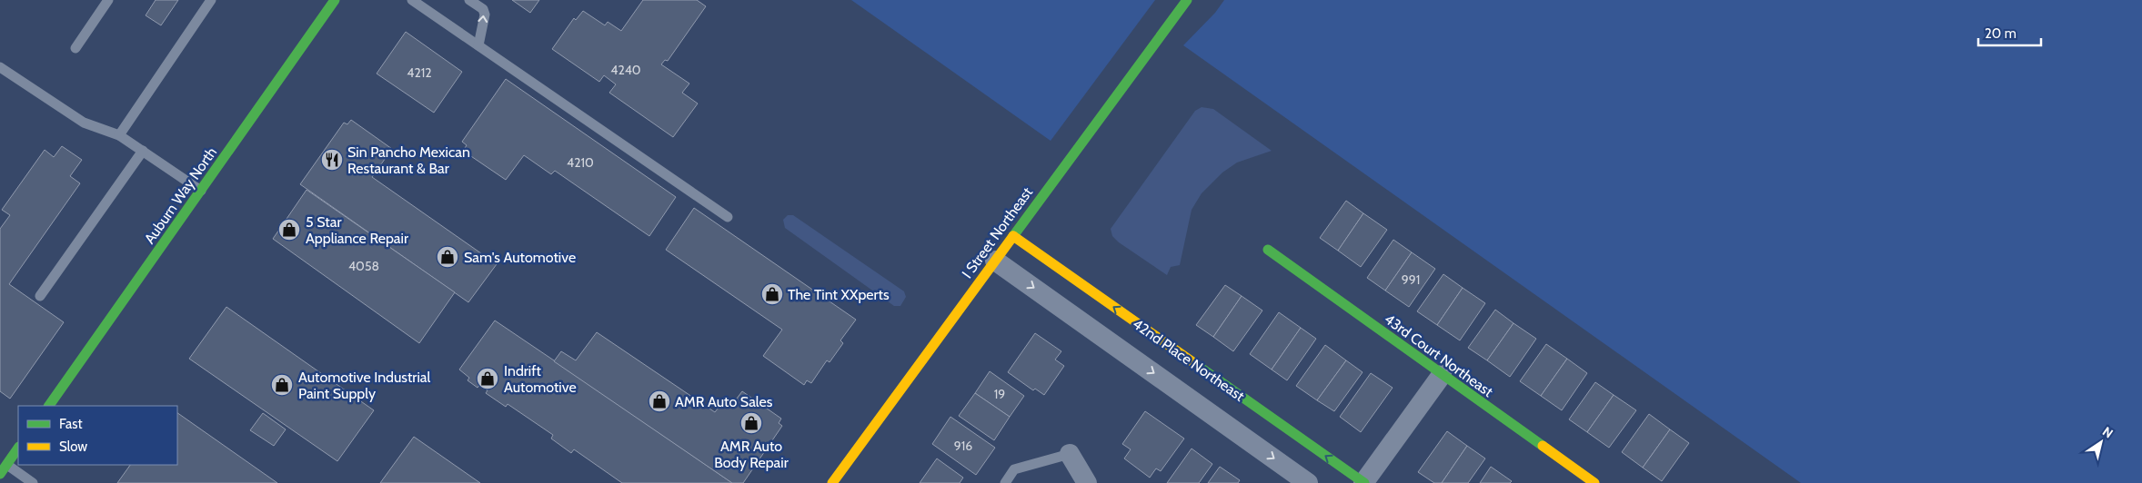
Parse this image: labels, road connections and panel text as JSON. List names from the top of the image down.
{
  "streets": {
    "street": [
      "Auburn Way North",
      "I Street Northeast",
      "43rd Court Northeast",
      "42nd Place Northeast"
    ]
  },
  "crossings": [
    ["I Street Northeast", "42nd Place Northeast"]
  ],
  "places": {
    "restaurant": ["Sin Pancho Mexican Restaurant & Bar"],
    "shop": [
      "5 Star Appliance Repair",
      "Sam's Automotive",
      "The Tint XXperts",
      "Indrift Automotive",
      "Automotive Industrial Paint Supply",
      "AMR Auto Sales",
      "AMR Auto Body Repair"
    ]
  },
  "house_numbers": [
    "4240",
    "4212",
    "4210",
    "4058",
    "991",
    "19",
    "916"
  ],
  "legend": ["Fast", "Slow"],
  "scale_bar": "20 m",
  "north": "top right"
}
